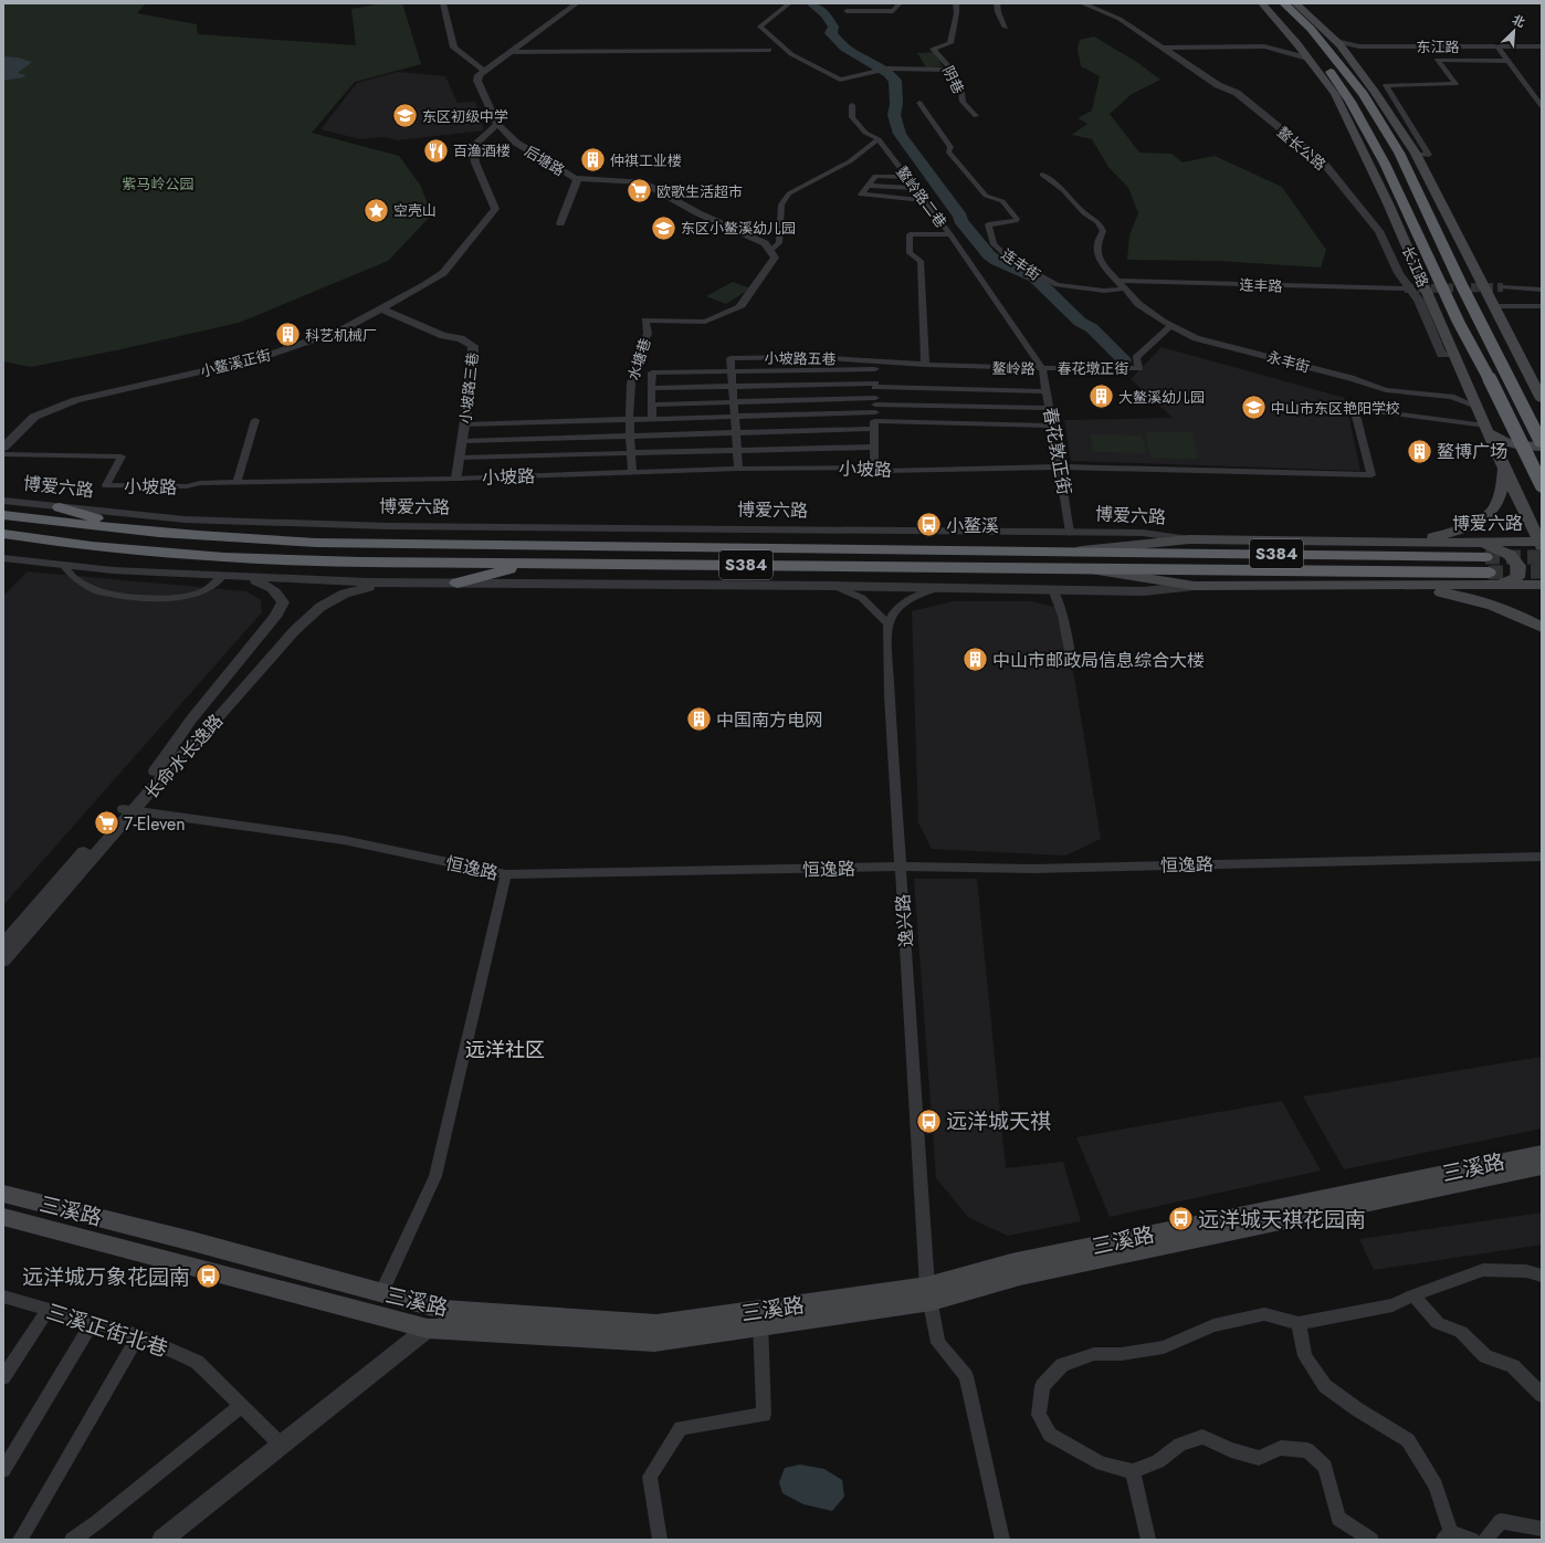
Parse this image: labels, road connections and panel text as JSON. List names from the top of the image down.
{
  "streets": {
    "highway": ["长江路", "博爱六路", "S384"],
    "main road": ["三溪路"],
    "street": [
      "东江路",
      "阴巷",
      "鳌长公路",
      "后塘路",
      "鳌岭路二巷",
      "连丰街",
      "连丰路",
      "小坡路五巷",
      "水塘巷",
      "永丰街",
      "小鳌溪正街",
      "鳌岭路",
      "春花墩正街",
      "小坡路三巷",
      "春花敦正街",
      "小坡路",
      "长命水长逸路",
      "恒逸路",
      "逸兴路",
      "三溪正街北巷"
    ]
  },
  "crossings": [
    ["东江路", "长江路"],
    ["鳌长公路", "长江路"],
    ["后塘路", "小鳌溪正街"],
    ["鳌岭路二巷", "鳌岭路"],
    ["连丰街", "永丰街"],
    ["长江路", "永丰街"],
    ["长江路", "小坡路"],
    ["长江路", "博爱六路"],
    ["连丰路", "永丰街"],
    ["小坡路五巷", "鳌岭路"],
    ["水塘巷", "小坡路"],
    ["永丰街", "春花墩正街"],
    ["小鳌溪正街", "小坡路三巷"],
    ["鳌岭路", "春花墩正街"],
    ["鳌岭路", "春花敦正街"],
    ["春花墩正街", "春花敦正街"],
    ["小坡路三巷", "小坡路"],
    ["春花敦正街", "小坡路"],
    ["春花敦正街", "博爱六路"],
    ["长命水长逸路", "恒逸路"],
    ["恒逸路", "逸兴路"],
    ["逸兴路", "三溪路"],
    ["三溪路", "三溪正街北巷"]
  ],
  "districts": ["远洋社区"],
  "parks": ["紫马岭公园"],
  "places": {
    "school or university": ["东区初级中学", "东区小鳌溪幼儿园", "中山市东区艳阳学校"],
    "restaurant": ["百渔酒楼"],
    "building": [
      "仲祺工业楼",
      "科艺机械厂",
      "大鳌溪幼儿园",
      "鳌博广场",
      "中山市邮政局信息综合大楼",
      "中国南方电网"
    ],
    "supermarket": ["欧歌生活超市", "7-Eleven"],
    "place": ["空壳山"],
    "bus stop": [
      "小鳌溪",
      "远洋城天祺",
      "远洋城天祺花园南",
      "远洋城万象花园南"
    ]
  },
  "north": "top right"
}
